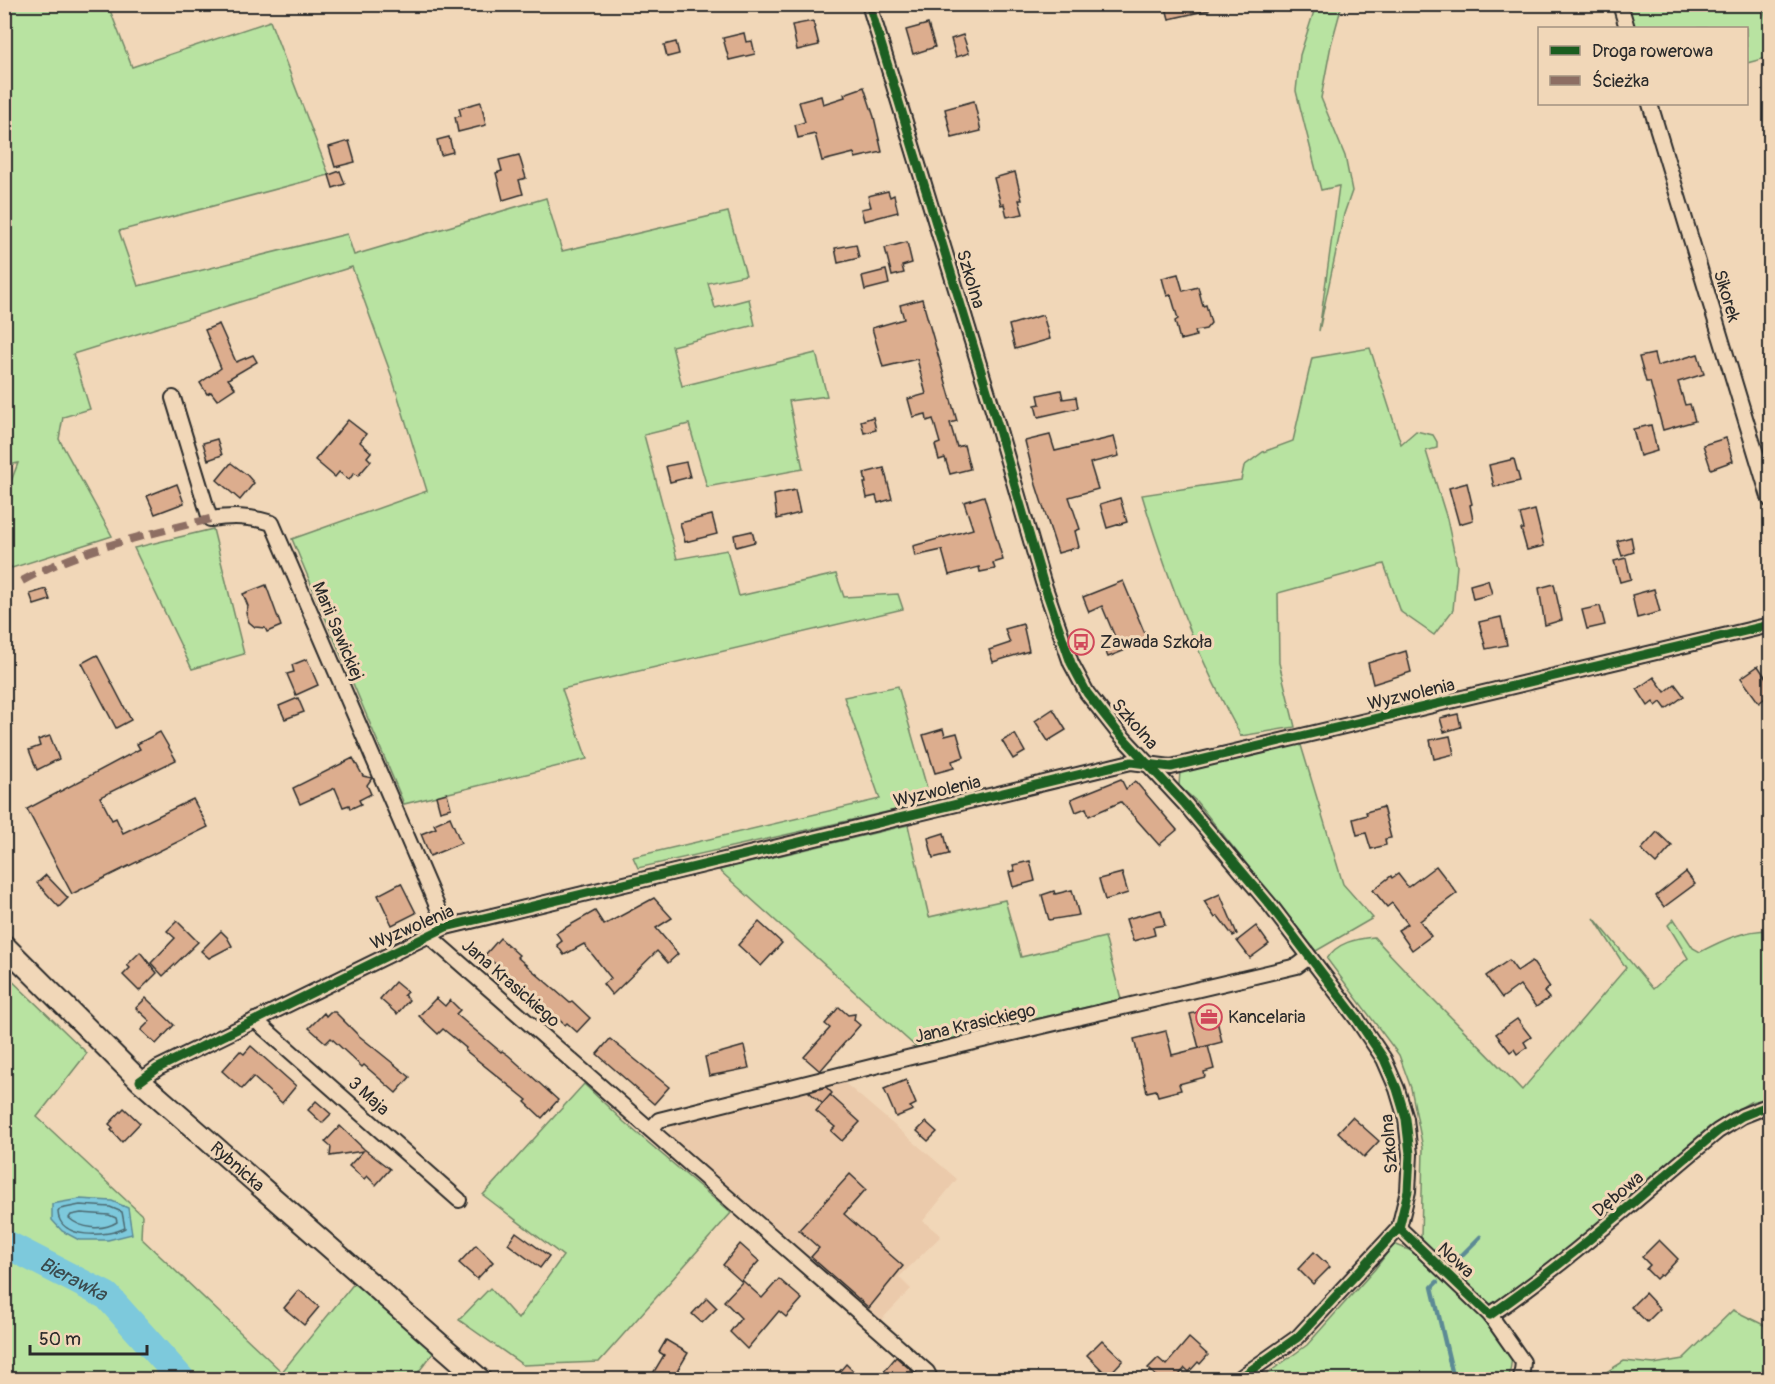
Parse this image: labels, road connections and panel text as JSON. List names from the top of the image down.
{
  "streets": {
    "main road": ["Rybnicka"],
    "street": [
      "Szkolna",
      "Sikorek",
      "Marii Sawickiej",
      "Wyzwolenia",
      "Jana Krasickiego",
      "3 Maja",
      "Dębowa",
      "Nowa"
    ]
  },
  "crossings": [
    ["Szkolna", "Wyzwolenia"],
    ["Szkolna", "Jana Krasickiego"],
    ["Szkolna", "Nowa"],
    ["Marii Sawickiej", "Wyzwolenia"],
    ["Wyzwolenia", "Jana Krasickiego"],
    ["Wyzwolenia", "3 Maja"],
    ["Wyzwolenia", "Rybnicka"],
    ["Dębowa", "Nowa"]
  ],
  "water": ["Bierawka"],
  "places": {
    "bus stop": ["Zawada Szkoła"],
    "office": ["Kancelaria"]
  },
  "legend": ["Droga rowerowa", "Ścieżka"],
  "scale_bar": "50 m"
}
